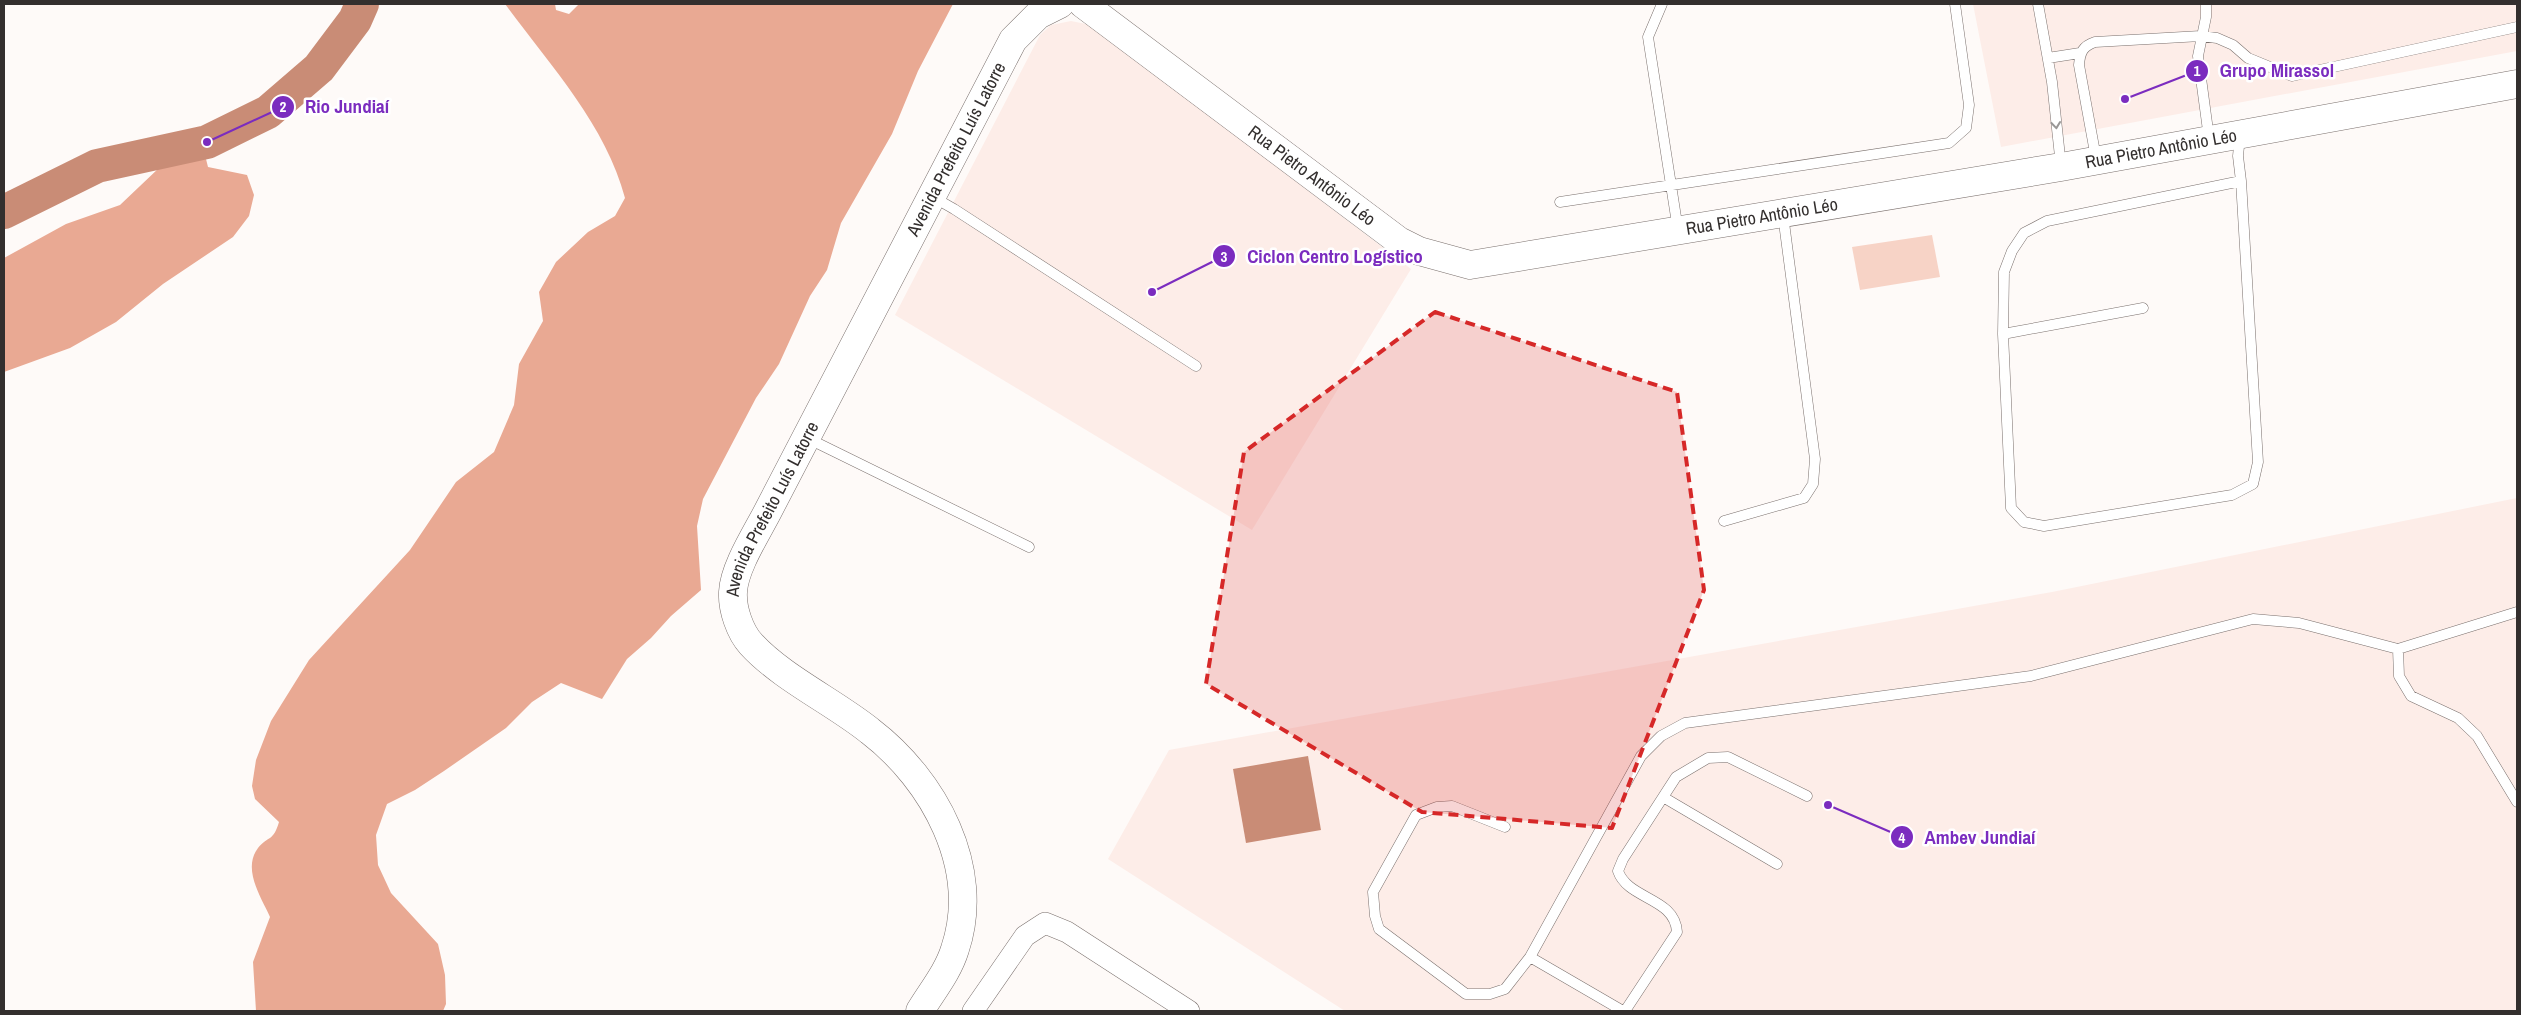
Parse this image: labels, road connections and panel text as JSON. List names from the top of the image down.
{
  "streets": {
    "main road": ["Avenida Prefeito Luís Latorre", "Rua Pietro Antônio Léo"]
  },
  "places": [
    "Grupo Mirassol",
    "Rio Jundiaí",
    "Ciclon Centro Logístico",
    "Ambev Jundiaí"
  ]
}
